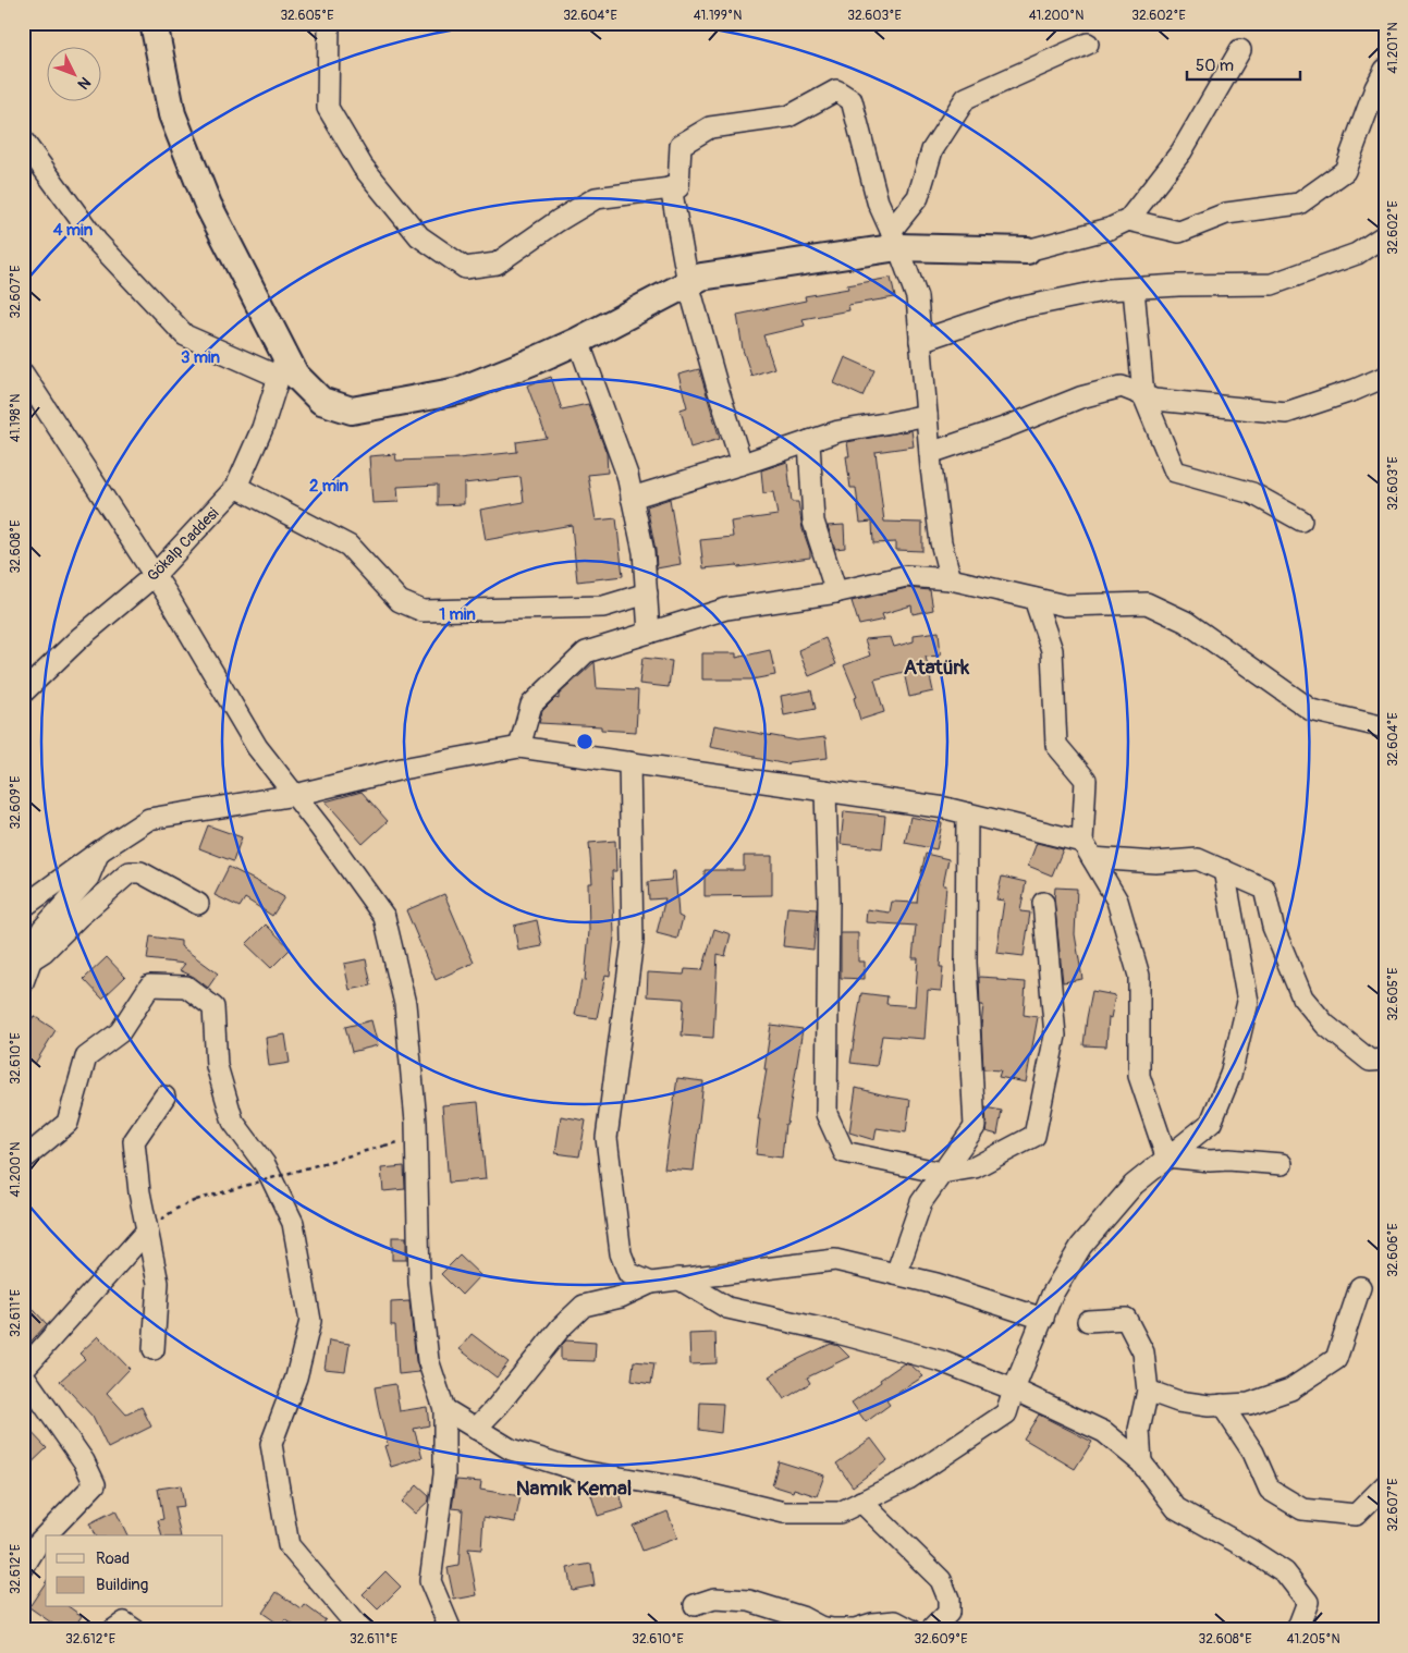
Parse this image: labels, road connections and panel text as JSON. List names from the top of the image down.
{
  "streets": {
    "street": ["Gökalp Caddesi"]
  },
  "districts": ["Atatürk", "Namık Kemal"],
  "legend": ["Road", "Building"],
  "scale_bar": "50 m",
  "north": "bottom right",
  "coordinates": [
    "32.605°E",
    "32.604°E",
    "41.199°N",
    "32.603°E",
    "41.200°N",
    "32.602°E",
    "41.201°N",
    "32.607°E",
    "41.198°N",
    "32.608°E",
    "32.609°E",
    "32.610°E",
    "32.606°E",
    "32.611°E",
    "32.612°E",
    "41.205°N"
  ],
  "rings": [
    "4 min",
    "3 min",
    "2 min",
    "1 min"
  ]
}
